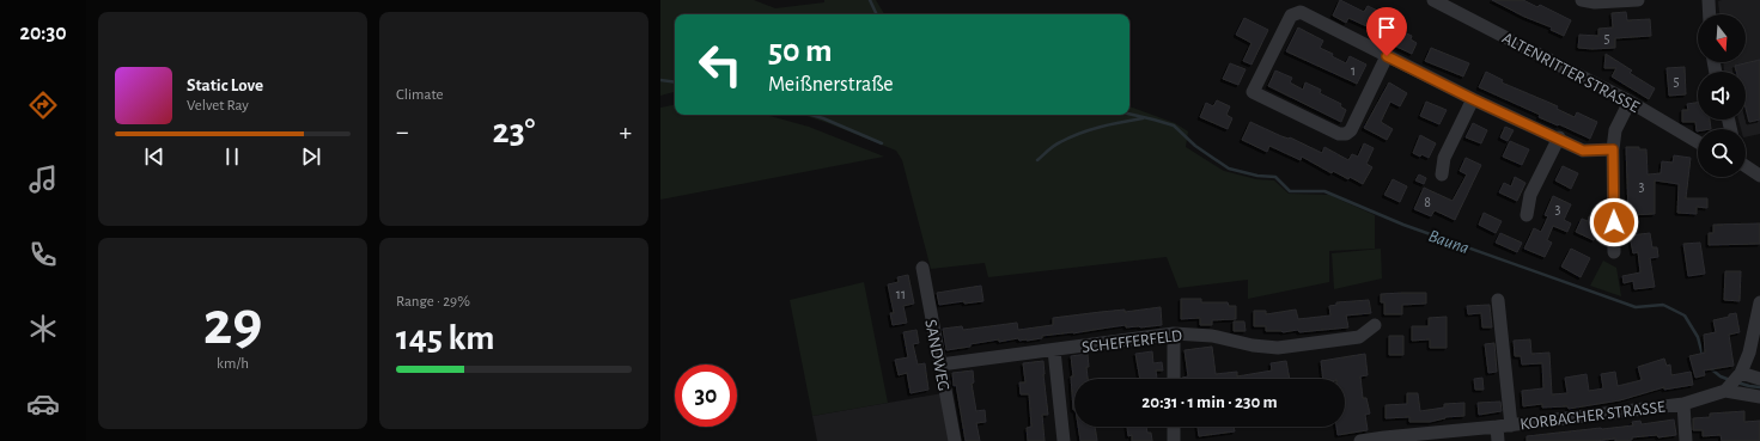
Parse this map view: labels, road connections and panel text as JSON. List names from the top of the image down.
{
  "streets": {
    "street": [
      "ALTENRITTER STRASSE",
      "SCHEFFERFELD",
      "SANDWEG",
      "KORBACHER STRASSE"
    ]
  },
  "crossings": [
    ["SCHEFFERFELD", "SANDWEG"]
  ],
  "water": ["Bauna"],
  "house_numbers": [
    "5",
    "1",
    "5",
    "3",
    "8",
    "3",
    "11"
  ],
  "north": "bottom",
  "page": {
    "tabs": "20:30",
    "tile": [
      "Climate",
      ["29", "km/h"],
      ["Range · 29%", "145 km"]
    ],
    "turn": ["50 m", "Meißnerstraße"],
    "song": ["Static Love", "Velvet Ray"],
    "heat": ["−", "23°", "+"],
    "limit": "30",
    "trip": "20:31 · 1 min · 230 m"
  }
}
